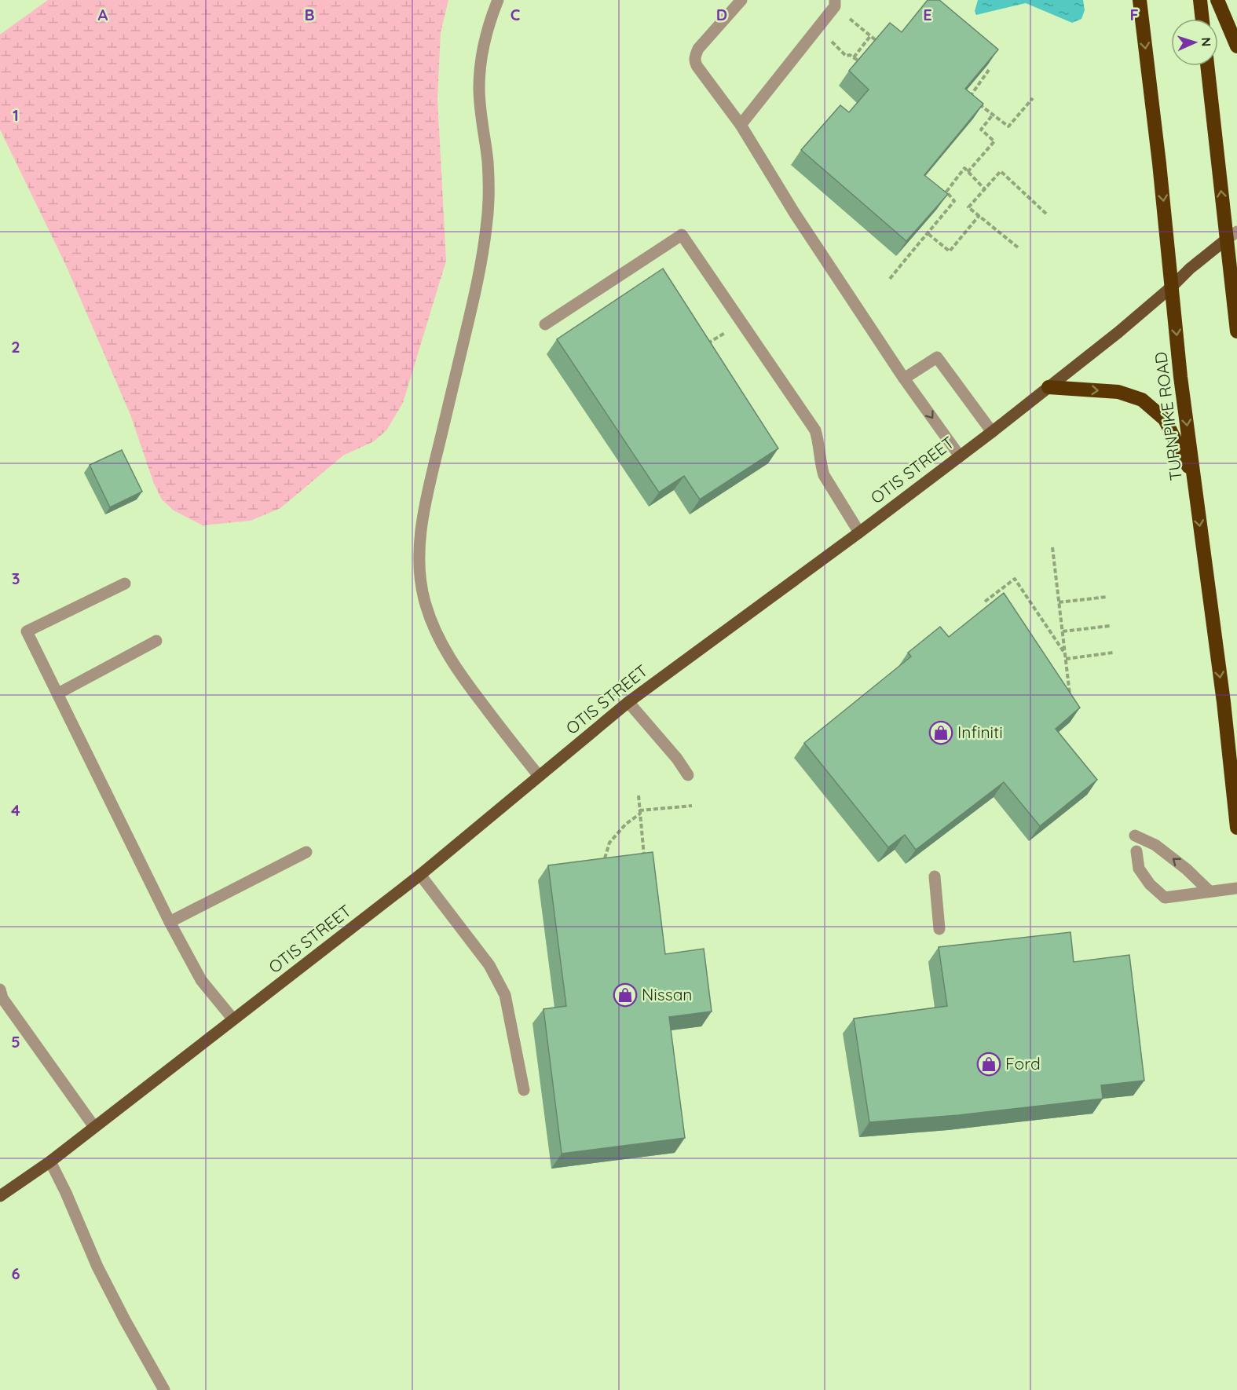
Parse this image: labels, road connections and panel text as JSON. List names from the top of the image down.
{
  "streets": {
    "highway": ["TURNPIKE ROAD"],
    "main road": ["OTIS STREET"]
  },
  "crossings": [
    ["TURNPIKE ROAD", "OTIS STREET"]
  ],
  "places": {
    "shop": ["Infiniti", "Nissan", "Ford"]
  },
  "north": "right",
  "grid": {
    "columns": [
      "A",
      "B",
      "C",
      "D",
      "E",
      "F"
    ],
    "rows": [
      "1",
      "2",
      "3",
      "4",
      "5",
      "6"
    ]
  }
}
